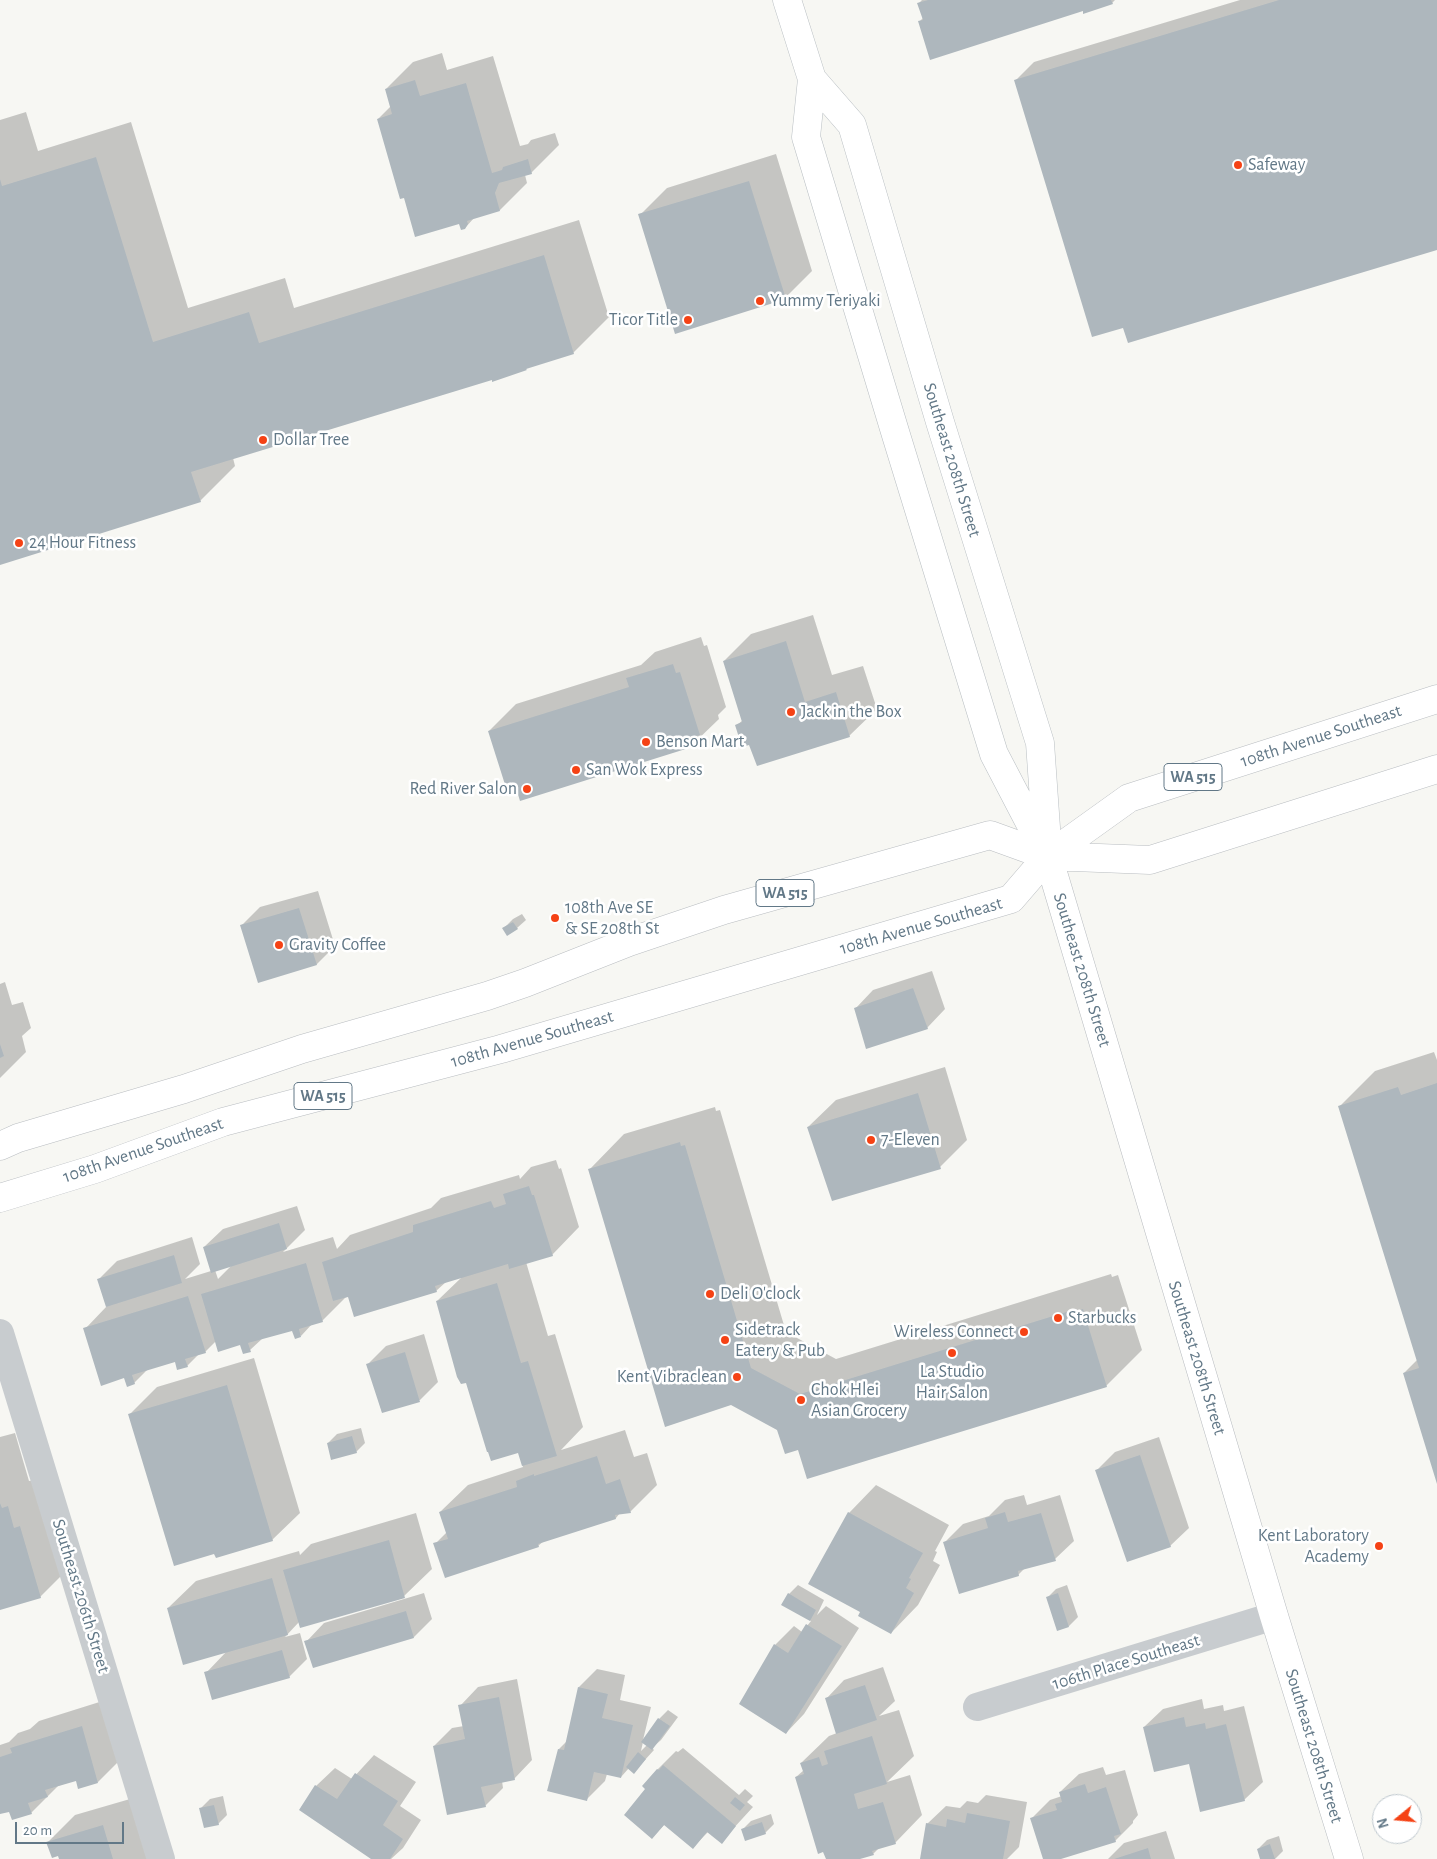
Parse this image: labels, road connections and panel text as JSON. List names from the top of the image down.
{
  "streets": {
    "main road": ["Southeast 208th Street", "108th Avenue Southeast", "WA 515"],
    "street": ["Southeast 206th Street", "106th Place Southeast"]
  },
  "crossings": [
    ["Southeast 208th Street", "108th Avenue Southeast"],
    ["Southeast 208th Street", "WA 515"],
    ["Southeast 208th Street", "106th Place Southeast"],
    ["108th Avenue Southeast", "WA 515"]
  ],
  "places": [
    "Safeway",
    "Yummy Teriyaki",
    "Ticor Title",
    "Dollar Tree",
    "24 Hour Fitness",
    "Jack in the Box",
    "Benson Mart",
    "San Wok Express",
    "Red River Salon",
    "108th Ave SE & SE 208th St",
    "Gravity Coffee",
    "7-Eleven",
    "Deli O'clock",
    "Starbucks",
    "Wireless Connect",
    "Sidetrack Eatery & Pub",
    "La Studio Hair Salon",
    "Kent Vibraclean",
    "Chok Hlei Asian Grocery",
    "Kent Laboratory Academy"
  ],
  "scale_bar": "20 m",
  "north": "left"
}
